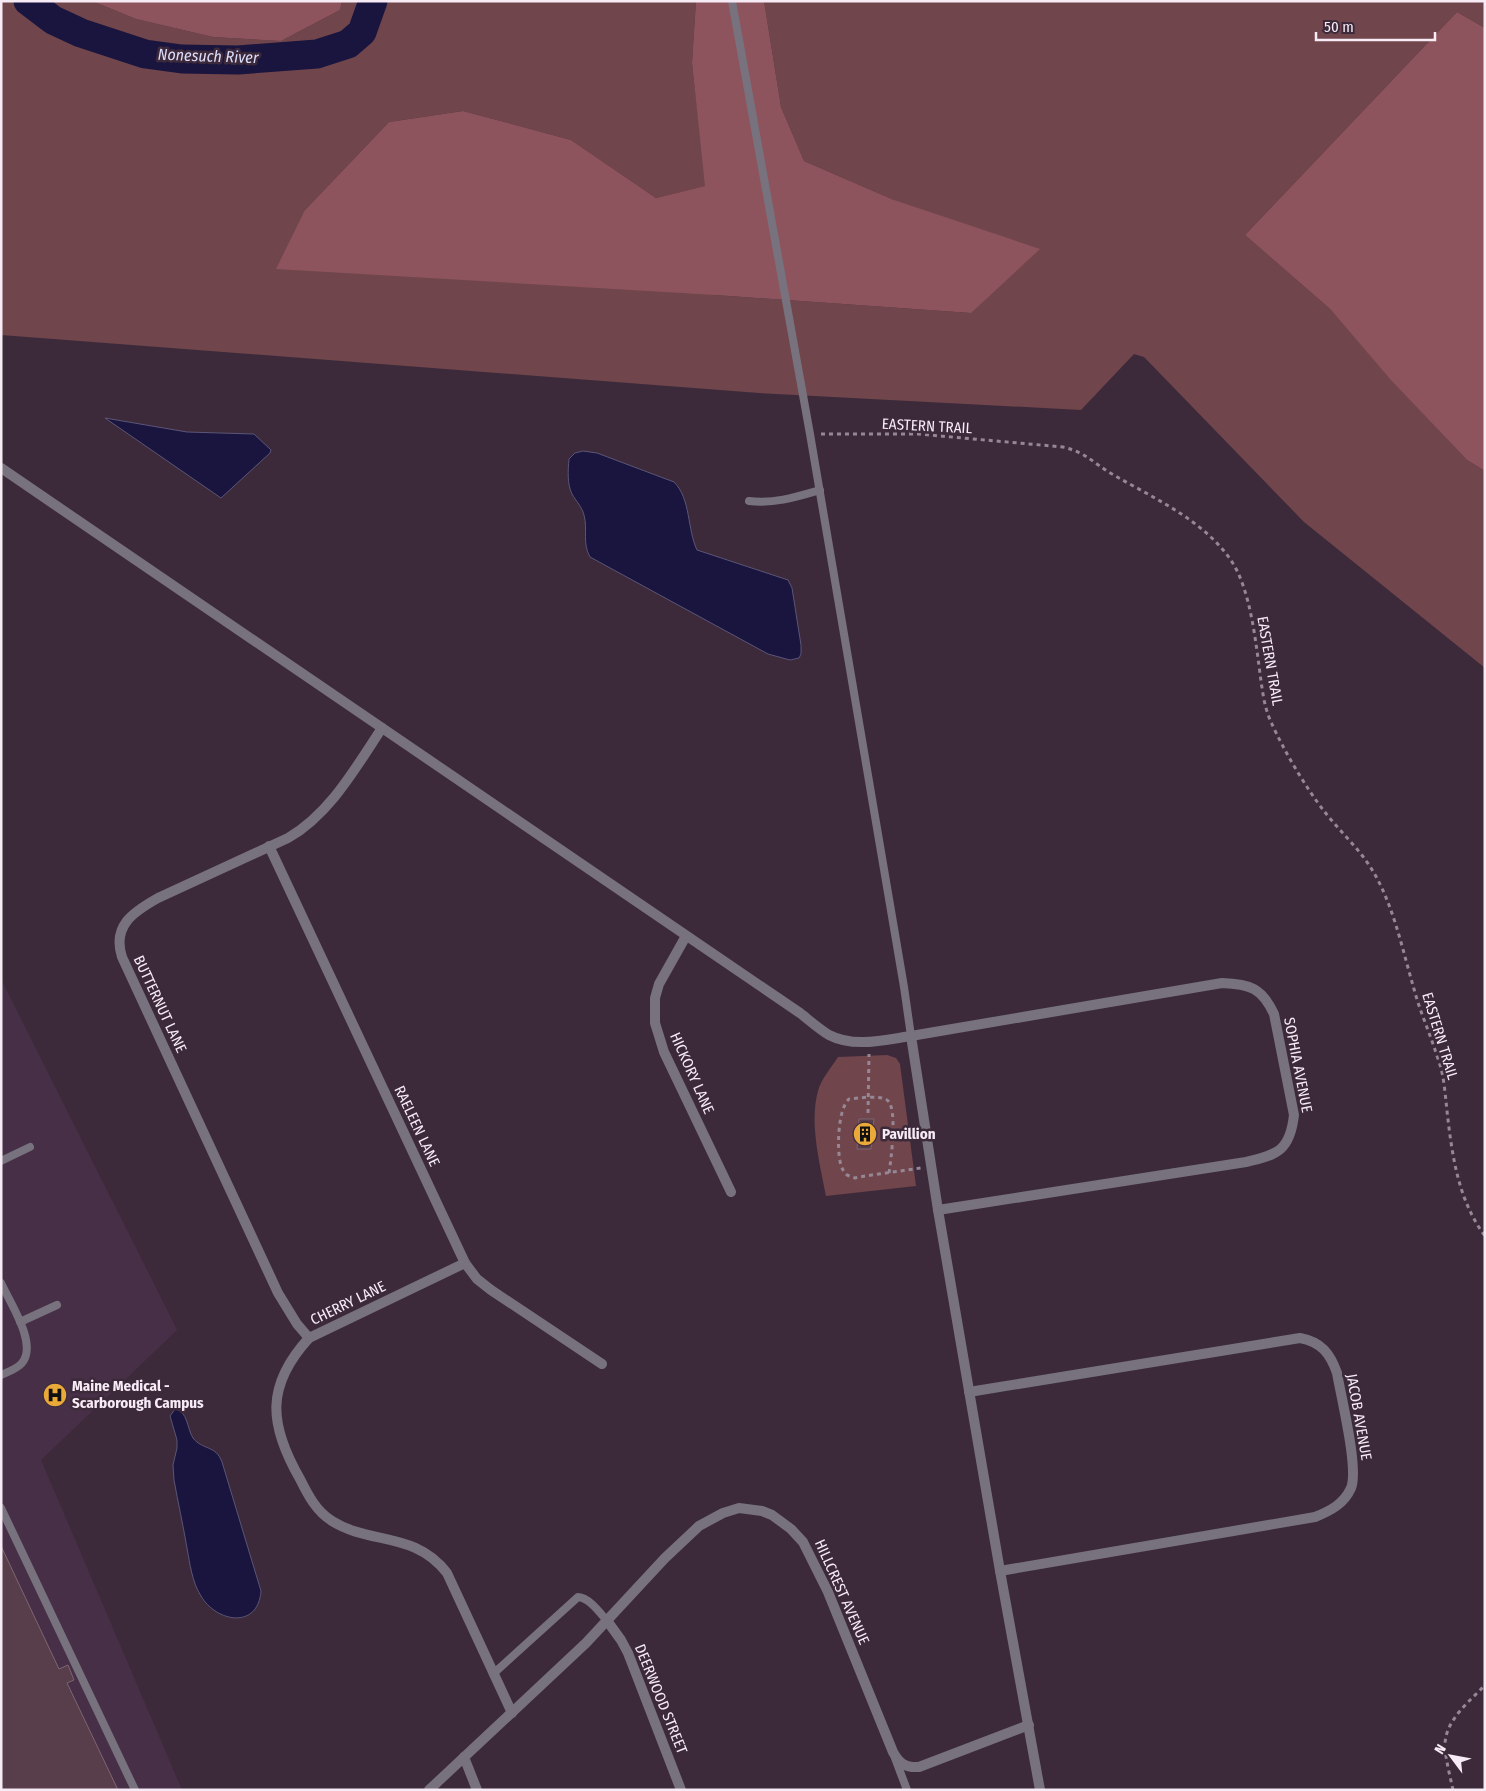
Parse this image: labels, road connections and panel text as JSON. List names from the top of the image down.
{
  "streets": {
    "street": [
      "BUTTERNUT LANE",
      "SOPHIA AVENUE",
      "HICKORY LANE",
      "RAELEEN LANE",
      "CHERRY LANE",
      "JACOB AVENUE",
      "HILLCREST AVENUE",
      "DEERWOOD STREET"
    ],
    "path": ["EASTERN TRAIL"]
  },
  "crossings": [
    ["BUTTERNUT LANE", "SOPHIA AVENUE"],
    ["BUTTERNUT LANE", "RAELEEN LANE"],
    ["BUTTERNUT LANE", "CHERRY LANE"],
    ["SOPHIA AVENUE", "HICKORY LANE"],
    ["RAELEEN LANE", "CHERRY LANE"],
    ["CHERRY LANE", "HILLCREST AVENUE"],
    ["HILLCREST AVENUE", "DEERWOOD STREET"]
  ],
  "water": ["Nonesuch River"],
  "places": {
    "building": ["Pavillion"],
    "hospital": ["Maine Medical - Scarborough Campus"]
  },
  "scale_bar": "50 m",
  "north": "top left"
}
